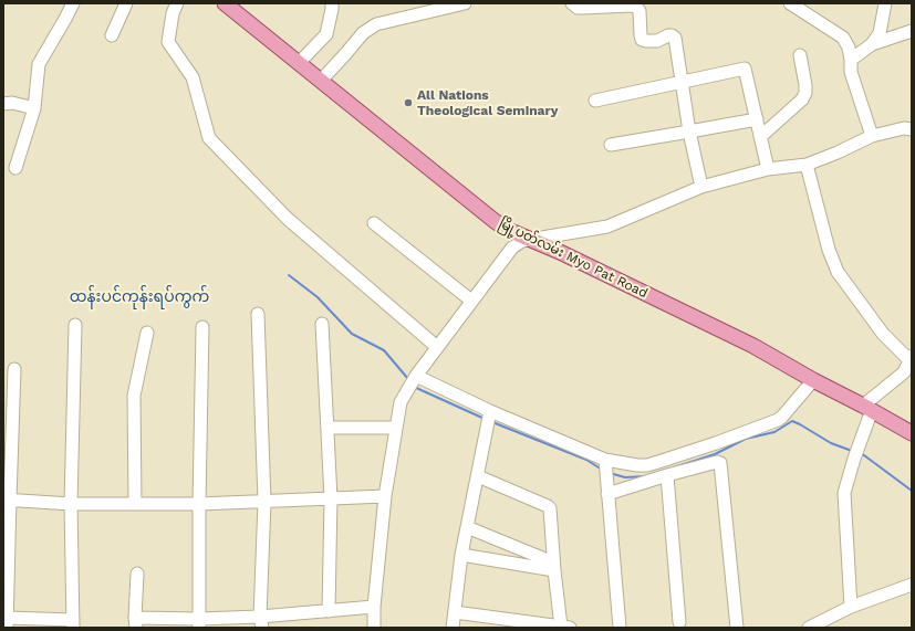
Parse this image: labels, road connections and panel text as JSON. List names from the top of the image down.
{
  "streets": {
    "main road": ["မြို့ပတ်လမ်း Myo Pat Road"]
  },
  "districts": ["ထန်းပင်ကုန်းရပ်ကွက်"],
  "places": ["All Nations Theological Seminary"]
}
